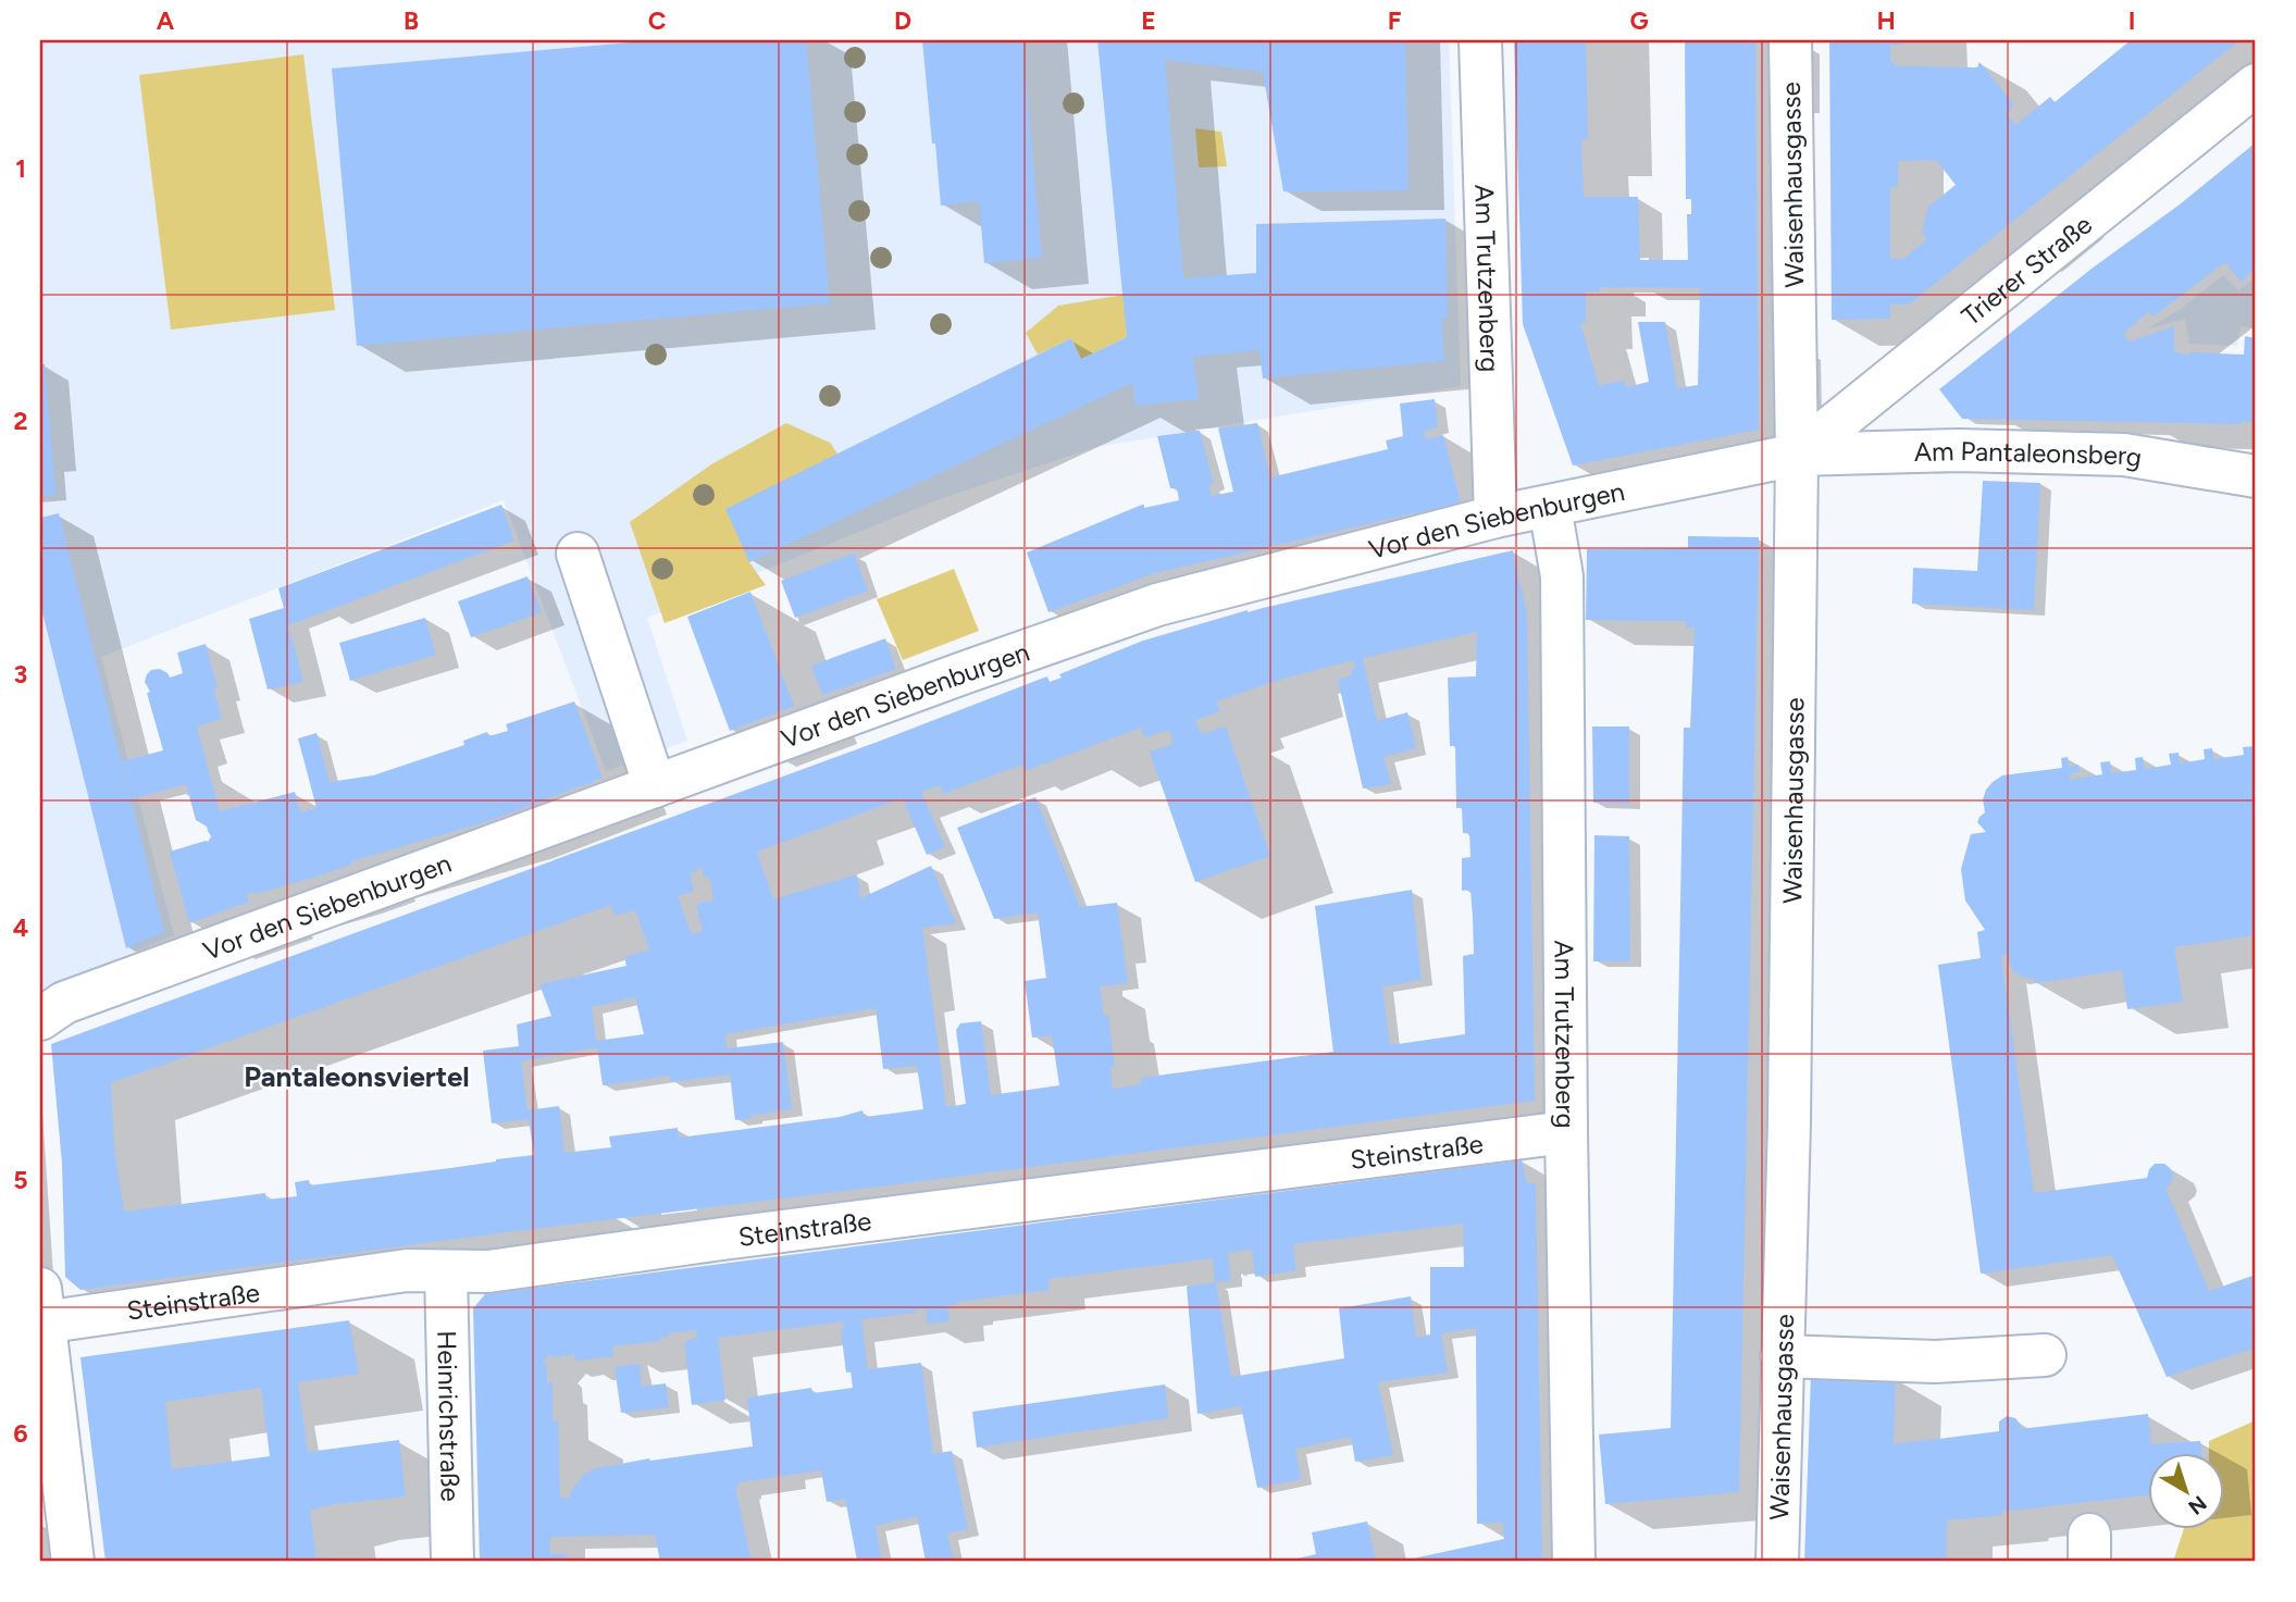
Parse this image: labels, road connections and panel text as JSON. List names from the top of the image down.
{
  "streets": {
    "street": [
      "Waisenhausgasse",
      "Trierer Straße",
      "Am Trutzenberg",
      "Am Pantaleonsberg",
      "Vor den Siebenburgen",
      "Steinstraße",
      "Heinrichstraße"
    ]
  },
  "crossings": [
    ["Waisenhausgasse", "Trierer Straße"],
    ["Waisenhausgasse", "Am Pantaleonsberg"],
    ["Waisenhausgasse", "Vor den Siebenburgen"],
    ["Trierer Straße", "Am Pantaleonsberg"],
    ["Trierer Straße", "Vor den Siebenburgen"],
    ["Am Trutzenberg", "Vor den Siebenburgen"],
    ["Am Trutzenberg", "Steinstraße"],
    ["Am Pantaleonsberg", "Vor den Siebenburgen"],
    ["Steinstraße", "Heinrichstraße"]
  ],
  "districts": ["Pantaleonsviertel"],
  "north": "bottom right",
  "grid": {
    "columns": [
      "A",
      "B",
      "C",
      "D",
      "E",
      "F",
      "G",
      "H",
      "I"
    ],
    "rows": [
      "1",
      "2",
      "3",
      "4",
      "5",
      "6"
    ]
  }
}
